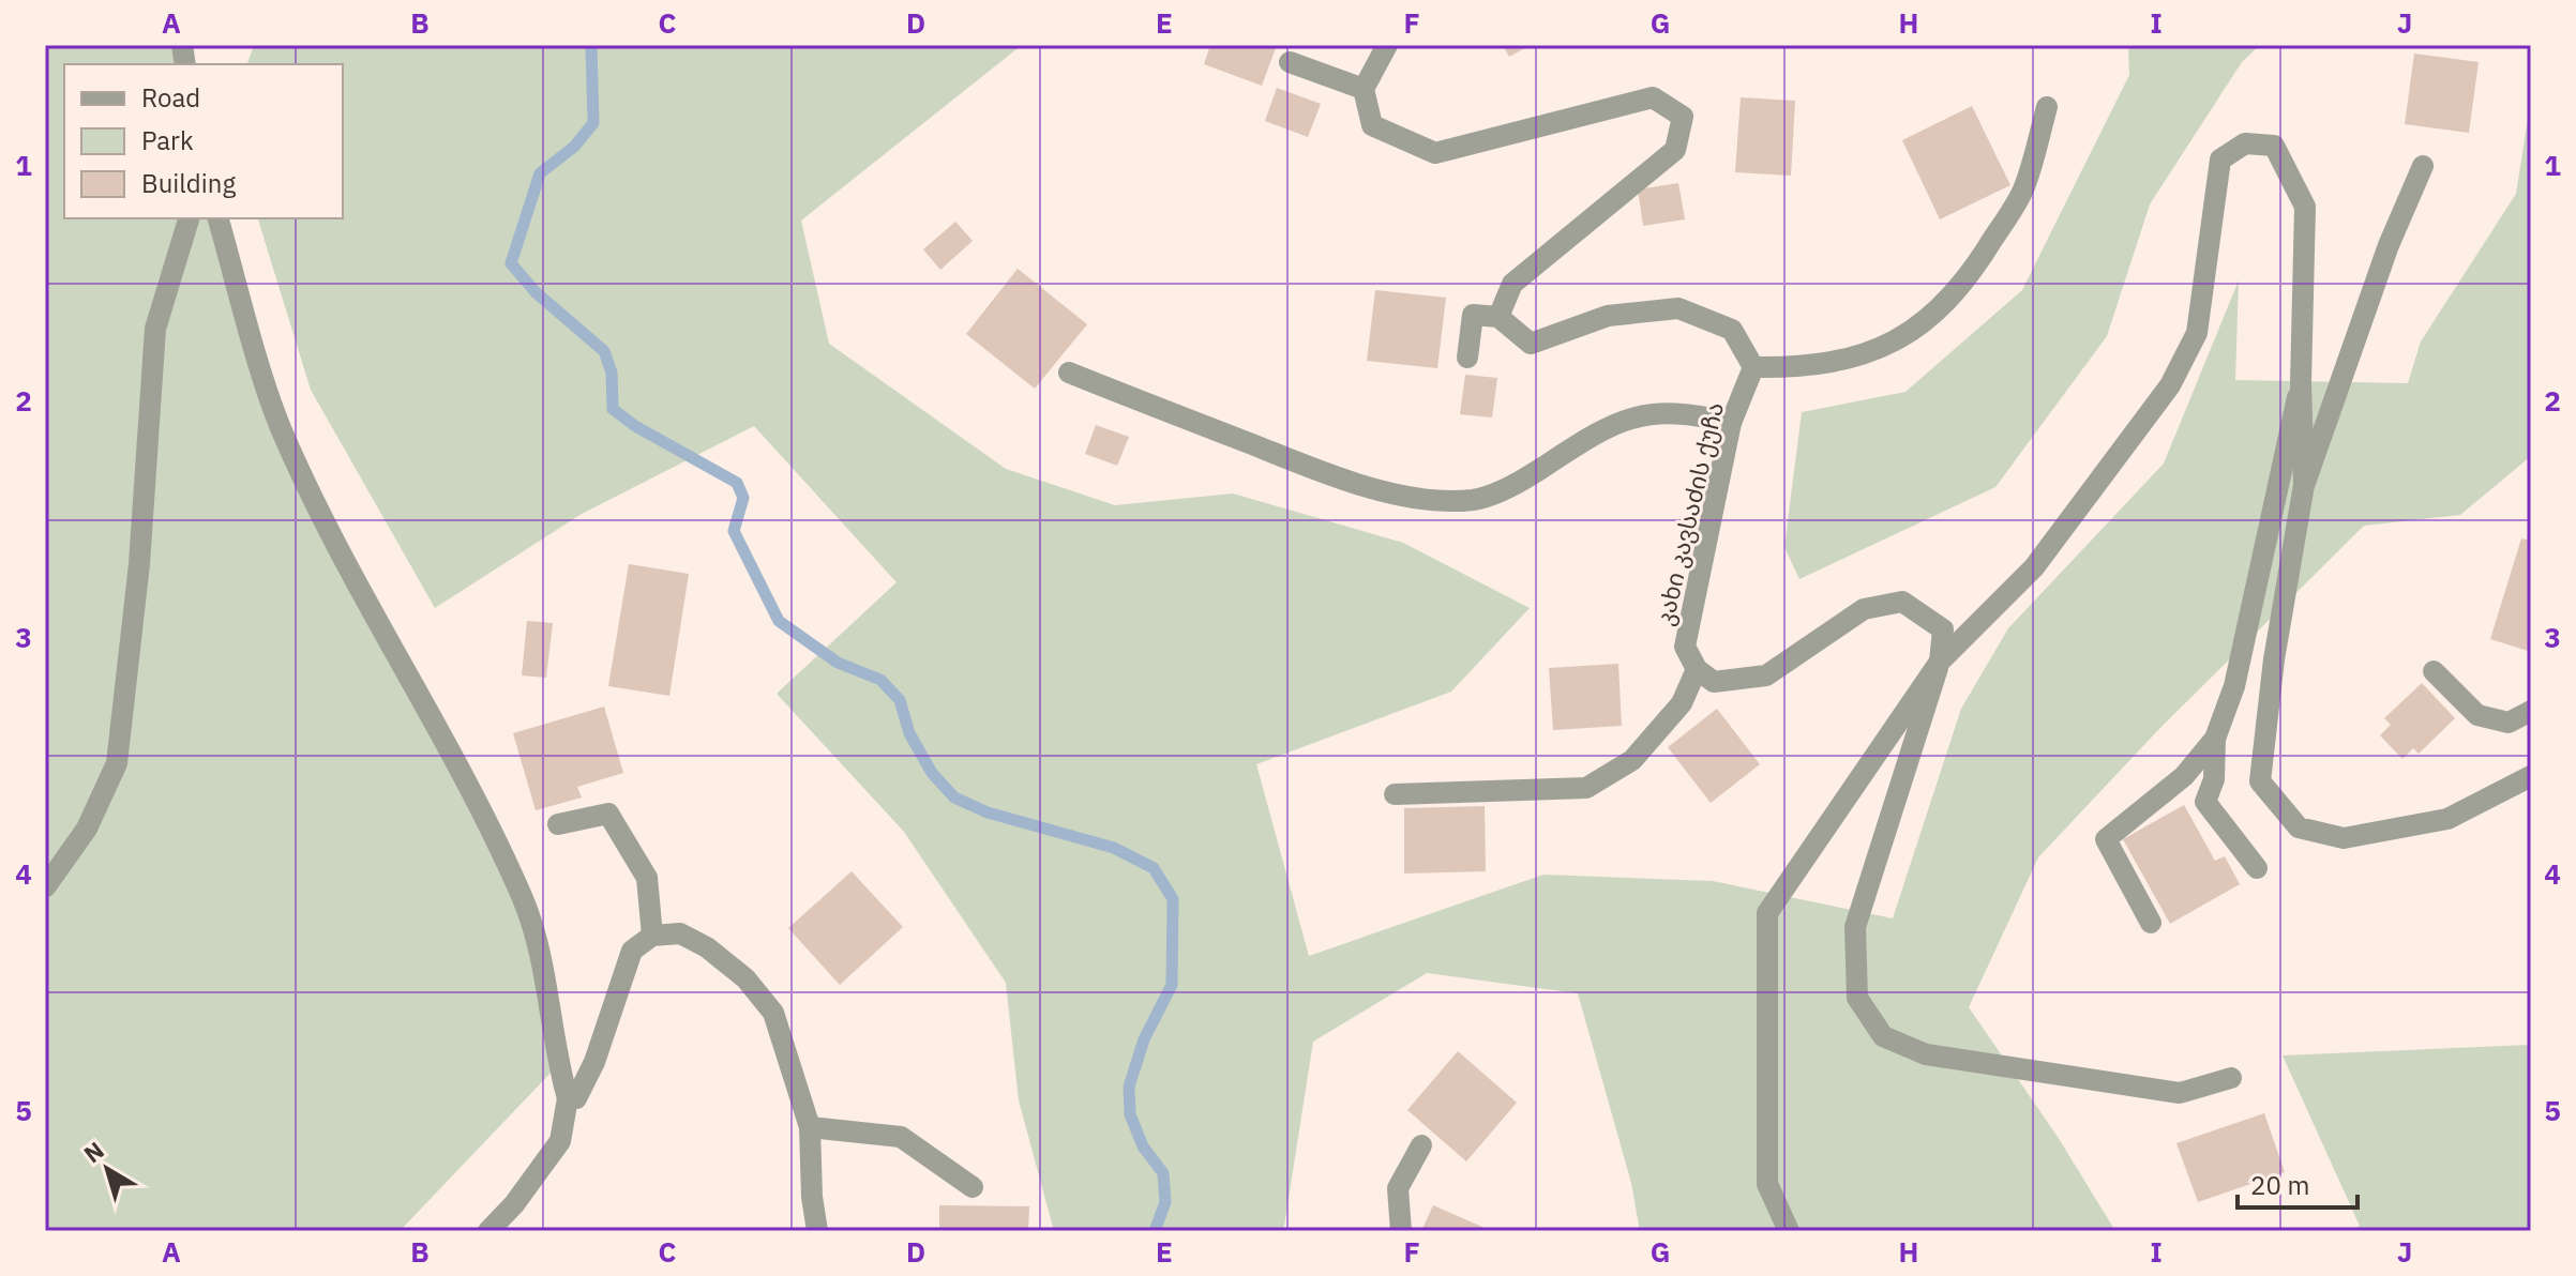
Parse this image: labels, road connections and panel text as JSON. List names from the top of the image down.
{
  "streets": {
    "street": ["კახი კავსაძის ქუჩა"]
  },
  "legend": ["Road", "Park", "Building"],
  "scale_bar": "20 m",
  "north": "top left",
  "grid": {
    "columns": [
      "A",
      "B",
      "C",
      "D",
      "E",
      "F",
      "G",
      "H",
      "I",
      "J"
    ],
    "rows": [
      "1",
      "2",
      "3",
      "4",
      "5"
    ]
  }
}
